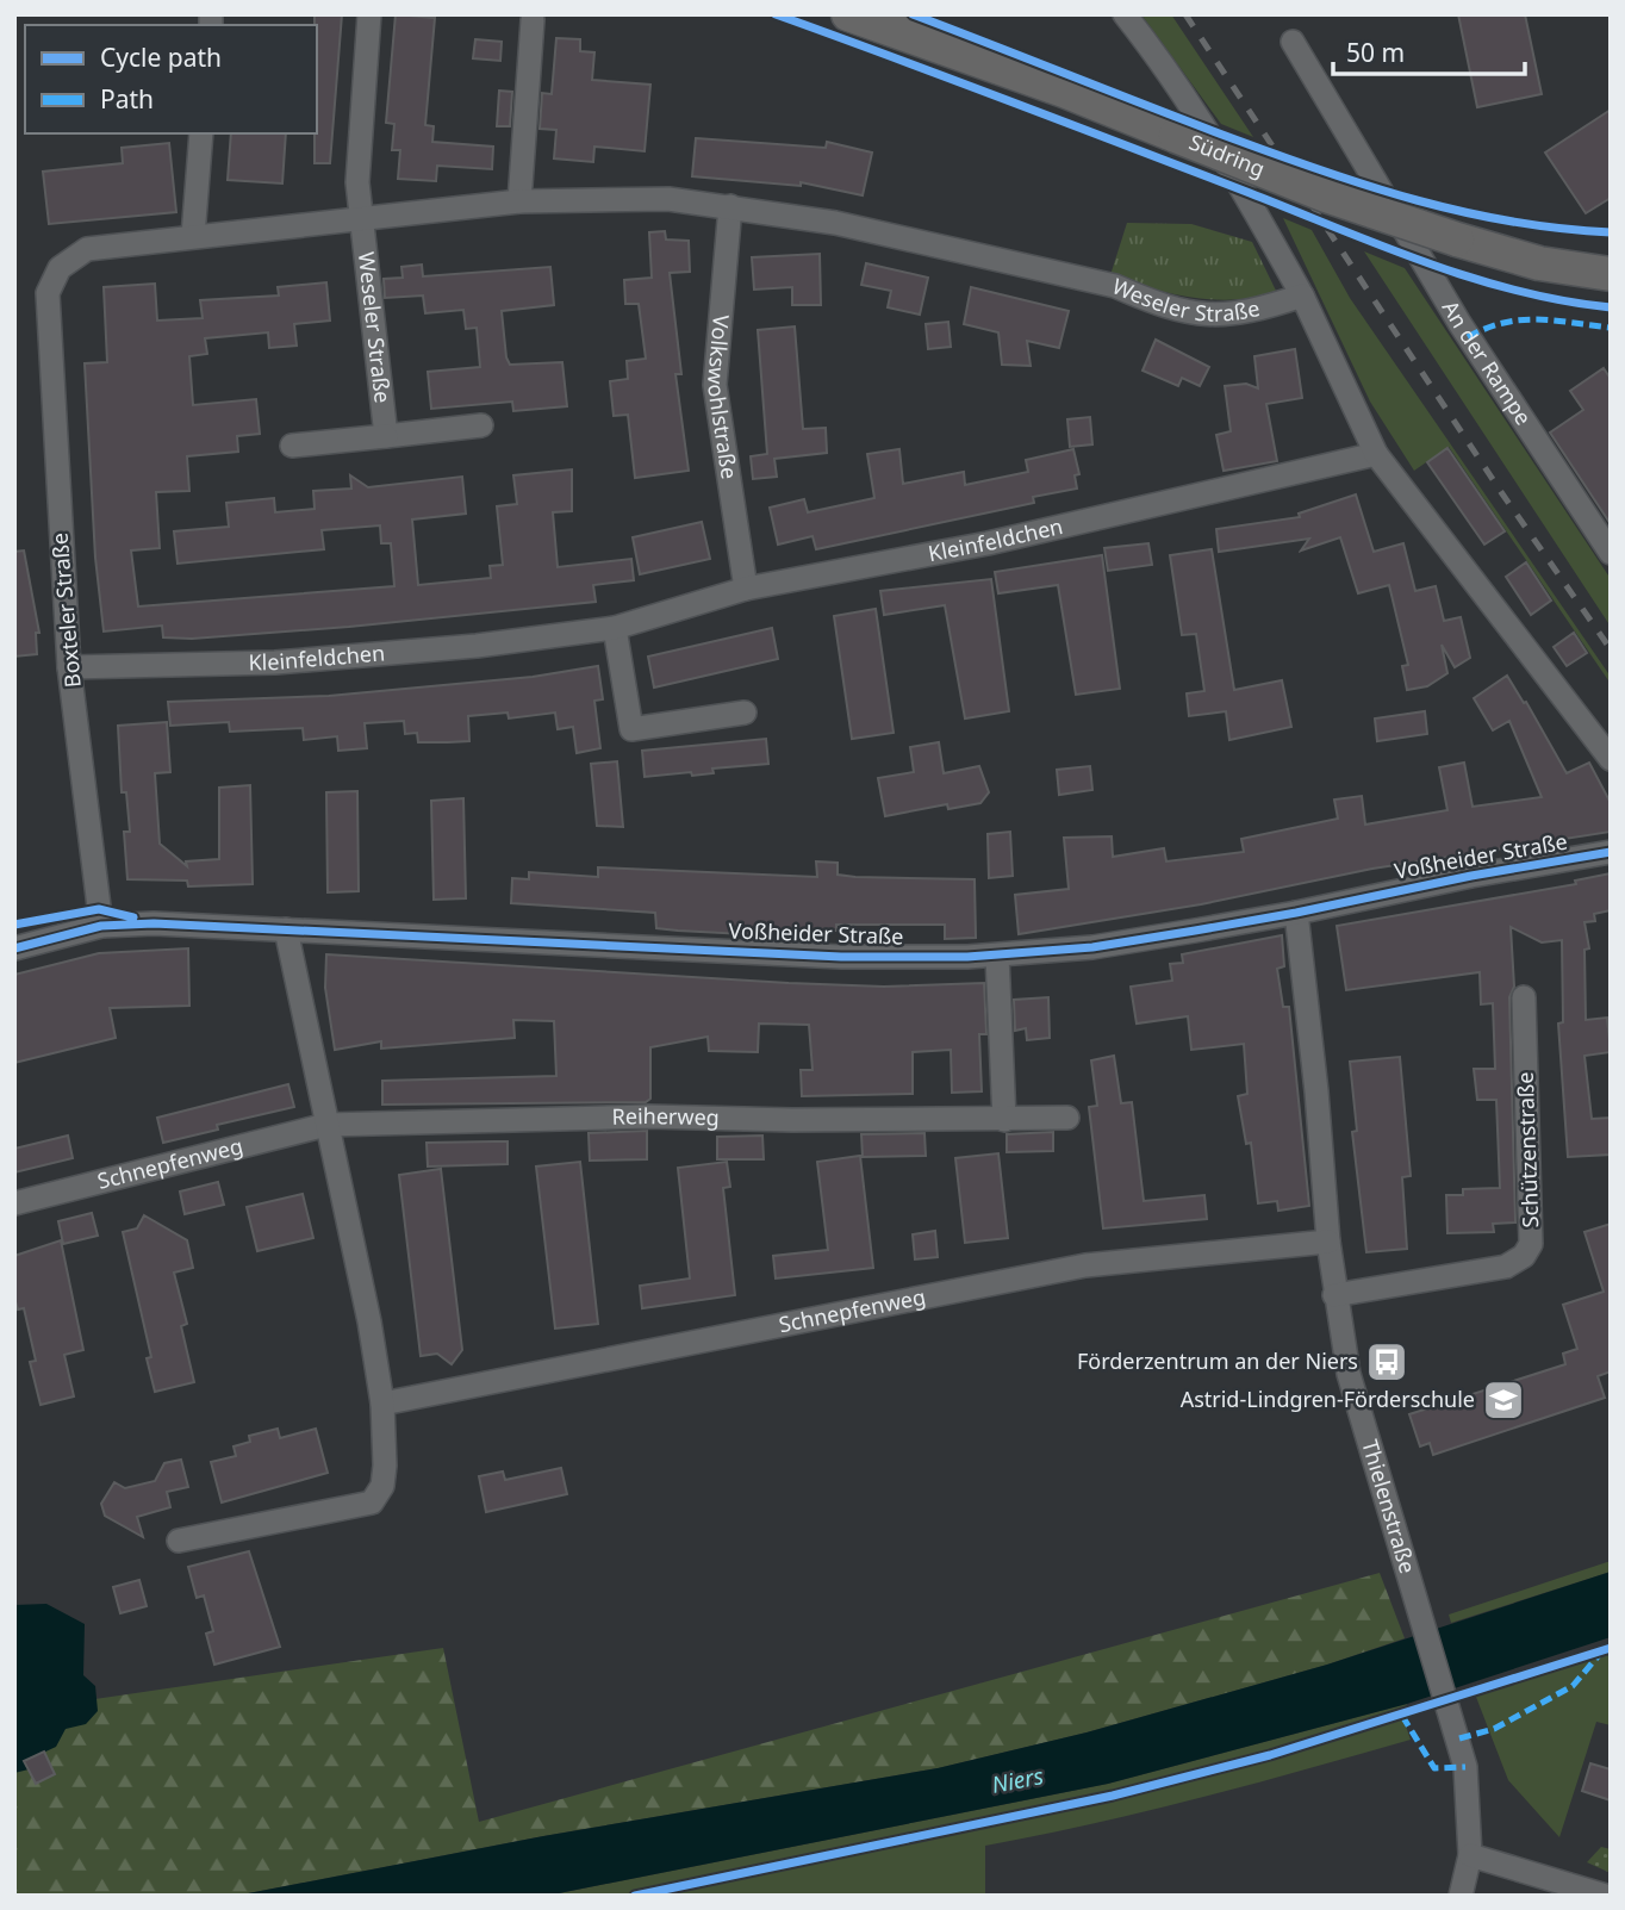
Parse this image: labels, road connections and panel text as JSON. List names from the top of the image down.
{
  "streets": {
    "main road": ["Südring"],
    "street": [
      "Weseler Straße",
      "An der Rampe",
      "Volkswohlstraße",
      "Kleinfeldchen",
      "Boxteler Straße",
      "Voßheider Straße",
      "Reiherweg",
      "Schützenstraße",
      "Schnepfenweg",
      "Thielenstraße"
    ]
  },
  "crossings": [
    ["Weseler Straße", "Volkswohlstraße"],
    ["Weseler Straße", "Boxteler Straße"],
    ["Volkswohlstraße", "Kleinfeldchen"],
    ["Kleinfeldchen", "Boxteler Straße"],
    ["Boxteler Straße", "Voßheider Straße"],
    ["Voßheider Straße", "Thielenstraße"],
    ["Reiherweg", "Schnepfenweg"],
    ["Schützenstraße", "Thielenstraße"],
    ["Schnepfenweg", "Thielenstraße"]
  ],
  "water": ["Niers"],
  "places": {
    "bus stop": ["Förderzentrum an der Niers"],
    "school or university": ["Astrid-Lindgren-Förderschule"]
  },
  "legend": ["Cycle path", "Path"],
  "scale_bar": "50 m"
}
